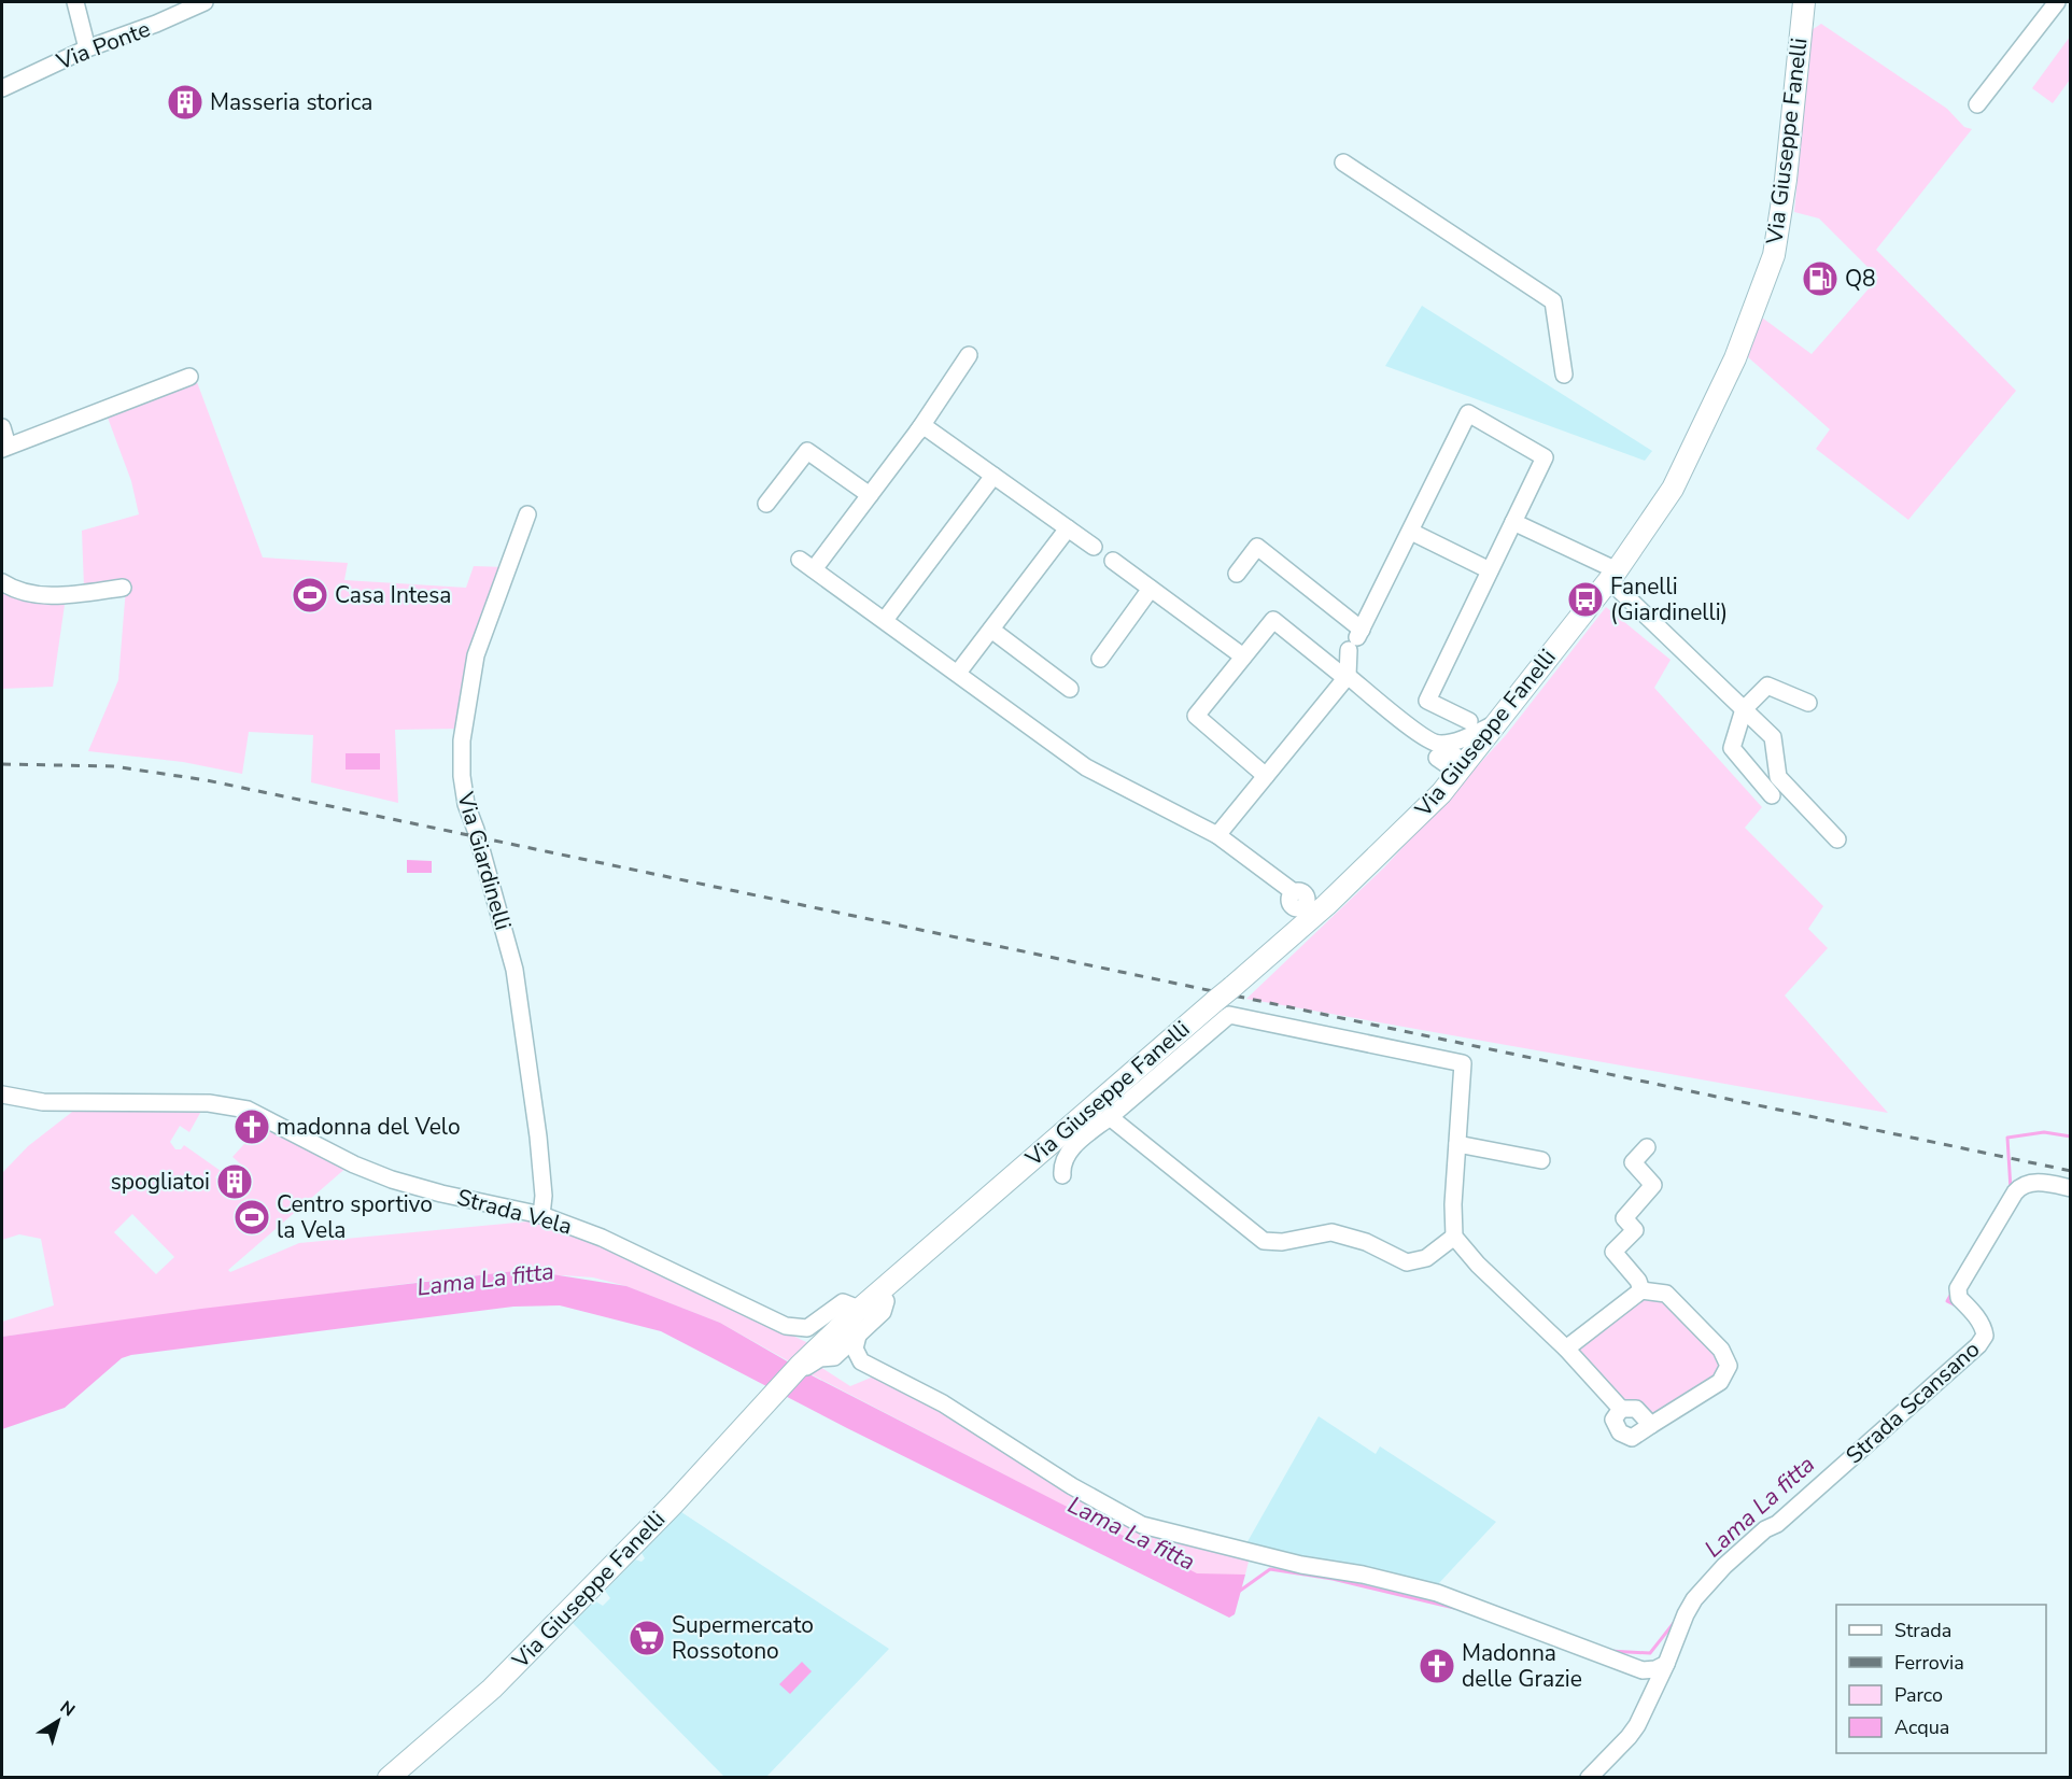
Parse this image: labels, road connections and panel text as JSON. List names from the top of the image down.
{
  "streets": {
    "main road": ["Via Giuseppe Fanelli"],
    "street": [
      "Via Ponte",
      "Via Giardinelli",
      "Strada Vela",
      "Strada Scansano"
    ]
  },
  "crossings": [
    ["Via Giuseppe Fanelli", "Strada Vela"],
    ["Via Giardinelli", "Strada Vela"]
  ],
  "water": ["Lama La fitta"],
  "places": {
    "building": ["Masseria storica", "spogliatoi"],
    "fuel station": ["Q8"],
    "sports": ["Casa Intesa", "Centro sportivo la Vela"],
    "bus stop": ["Fanelli (Giardinelli)"],
    "church": ["madonna del Velo", "Madonna delle Grazie"],
    "supermarket": ["Supermercato Rossotono"]
  },
  "legend": [
    "Strada",
    "Ferrovia",
    "Parco",
    "Acqua"
  ],
  "north": "top right"
}
